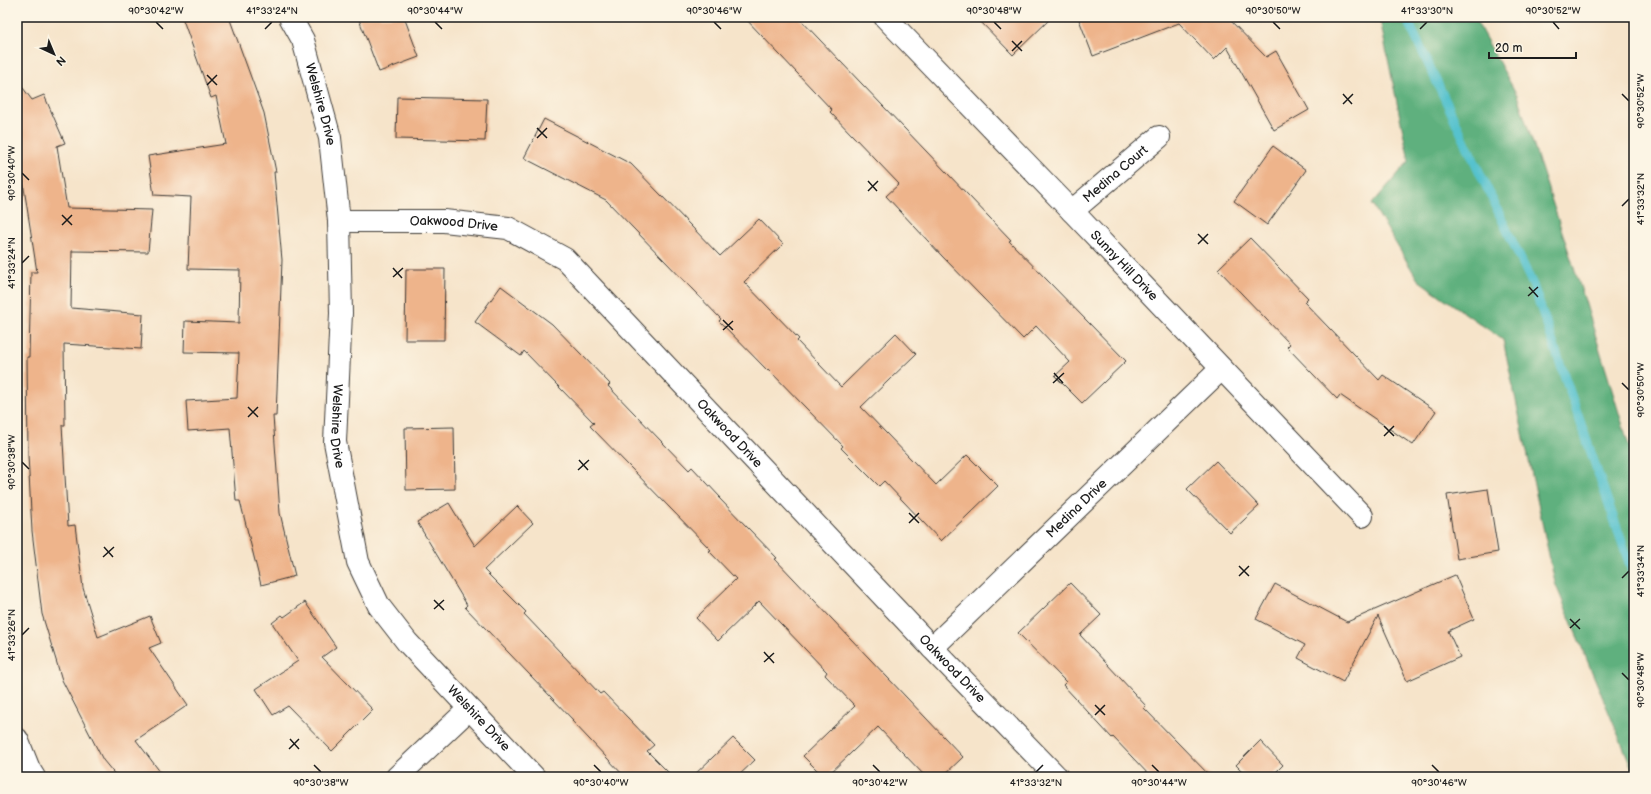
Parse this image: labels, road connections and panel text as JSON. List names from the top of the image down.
{
  "streets": {
    "street": [
      "Welshire Drive",
      "Medina Court",
      "Oakwood Drive",
      "Sunny Hill Drive",
      "Medina Drive"
    ]
  },
  "crossings": [
    ["Welshire Drive", "Oakwood Drive"],
    ["Medina Court", "Sunny Hill Drive"],
    ["Oakwood Drive", "Medina Drive"],
    ["Sunny Hill Drive", "Medina Drive"]
  ],
  "scale_bar": "20 m",
  "north": "bottom right",
  "coordinates": [
    "90°30'42\"W",
    "41°33'24\"N",
    "90°30'44\"W",
    "90°30'46\"W",
    "90°30'48\"W",
    "90°30'50\"W",
    "41°33'30\"N",
    "90°30'52\"W",
    "90°30'40\"W",
    "41°33'32\"N",
    "90°30'38\"W",
    "41°33'34\"N",
    "41°33'26\"N"
  ]
}
